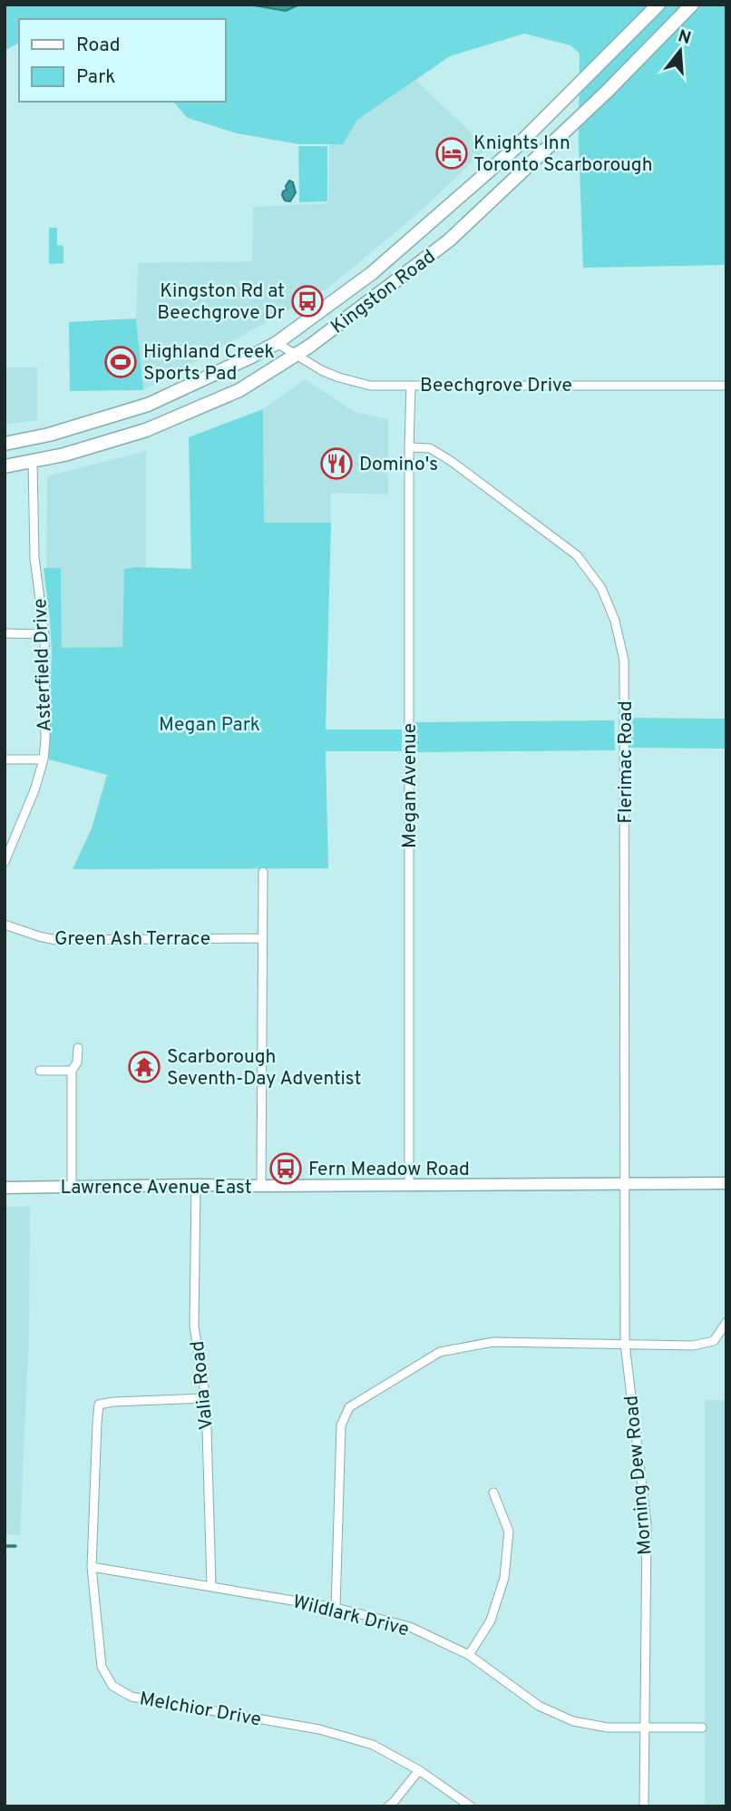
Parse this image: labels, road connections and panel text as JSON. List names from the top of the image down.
{
  "streets": {
    "main road": ["Kingston Road", "Lawrence Avenue East"],
    "street": [
      "Beechgrove Drive",
      "Asterfield Drive",
      "Flerimac Road",
      "Megan Avenue",
      "Green Ash Terrace",
      "Valia Road",
      "Morning Dew Road",
      "Wildlark Drive",
      "Melchior Drive"
    ]
  },
  "crossings": [
    ["Kingston Road", "Beechgrove Drive"],
    ["Kingston Road", "Asterfield Drive"],
    ["Beechgrove Drive", "Megan Avenue"],
    ["Flerimac Road", "Megan Avenue"],
    ["Flerimac Road", "Lawrence Avenue East"],
    ["Flerimac Road", "Morning Dew Road"],
    ["Megan Avenue", "Lawrence Avenue East"],
    ["Lawrence Avenue East", "Valia Road"],
    ["Lawrence Avenue East", "Morning Dew Road"],
    ["Valia Road", "Wildlark Drive"],
    ["Valia Road", "Melchior Drive"],
    ["Morning Dew Road", "Wildlark Drive"],
    ["Wildlark Drive", "Melchior Drive"]
  ],
  "parks": ["Megan Park"],
  "places": {
    "hotel": ["Knights Inn Toronto Scarborough"],
    "bus stop": ["Kingston Rd at Beechgrove Dr", "Fern Meadow Road"],
    "sports": ["Highland Creek Sports Pad"],
    "restaurant": ["Domino's"],
    "temple": ["Scarborough Seventh-Day Adventist"]
  },
  "legend": ["Road", "Park"],
  "north": "top"
}
